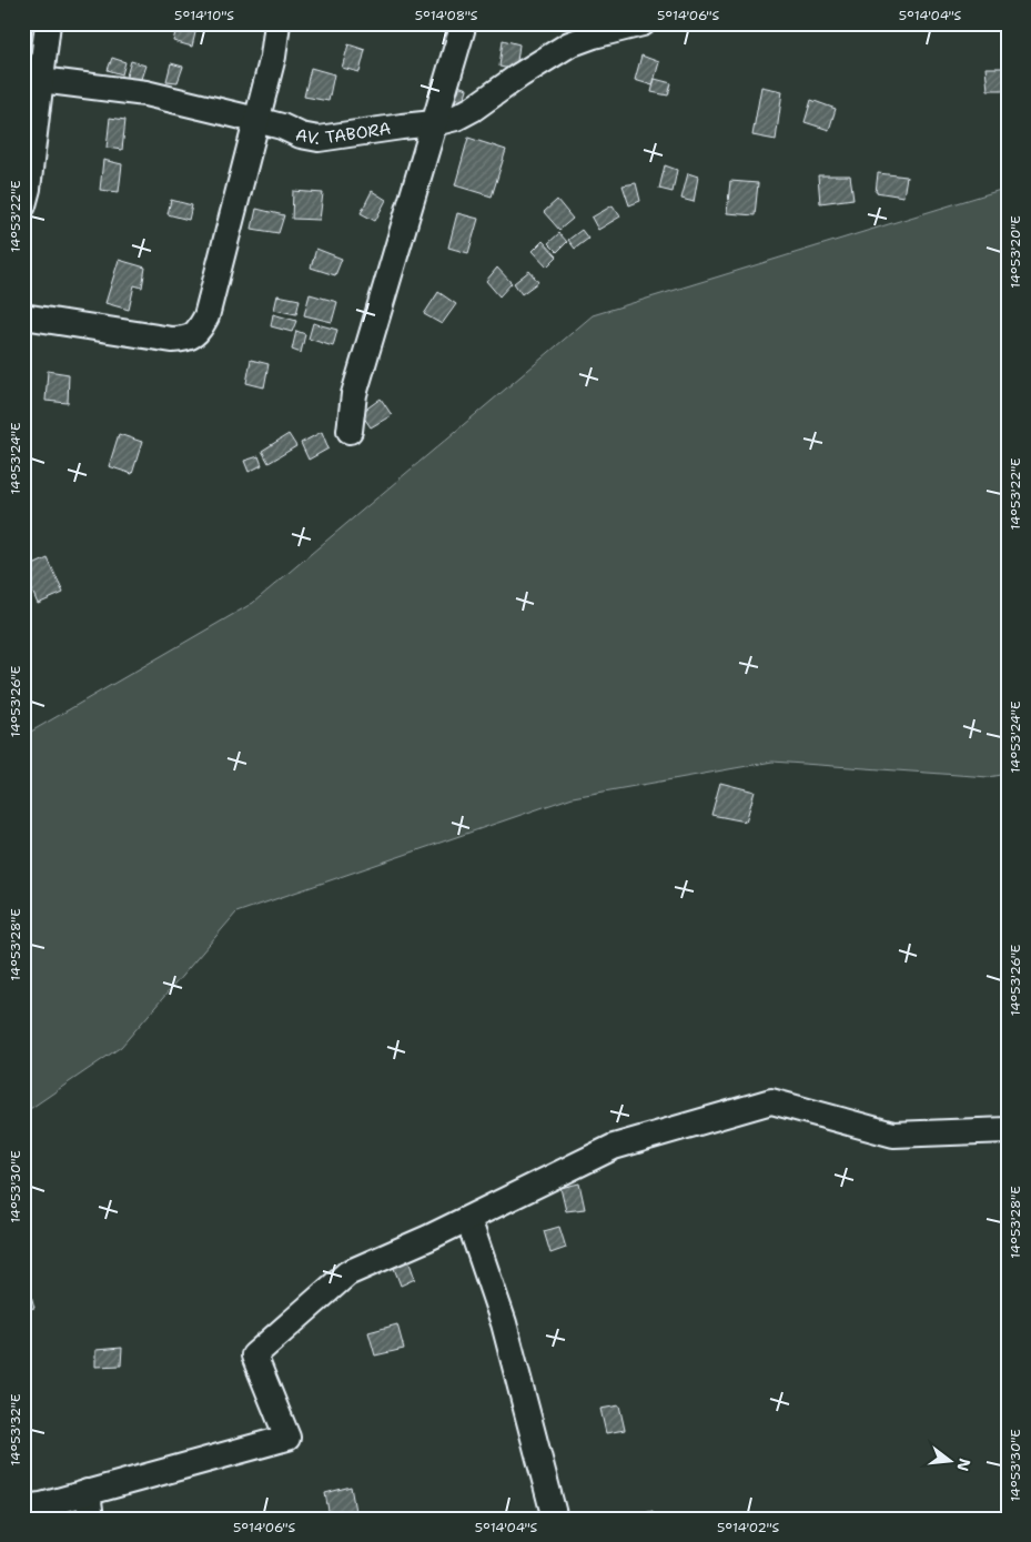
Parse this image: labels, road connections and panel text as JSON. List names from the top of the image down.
{
  "streets": {
    "street": ["AV. TABORA"]
  },
  "north": "right",
  "coordinates": [
    "5°14'10\"S",
    "5°14'08\"S",
    "5°14'06\"S",
    "5°14'04\"S",
    "14°53'22\"E",
    "14°53'20\"E",
    "14°53'24\"E",
    "14°53'26\"E",
    "14°53'28\"E",
    "14°53'30\"E",
    "14°53'32\"E",
    "5°14'02\"S"
  ]
}
